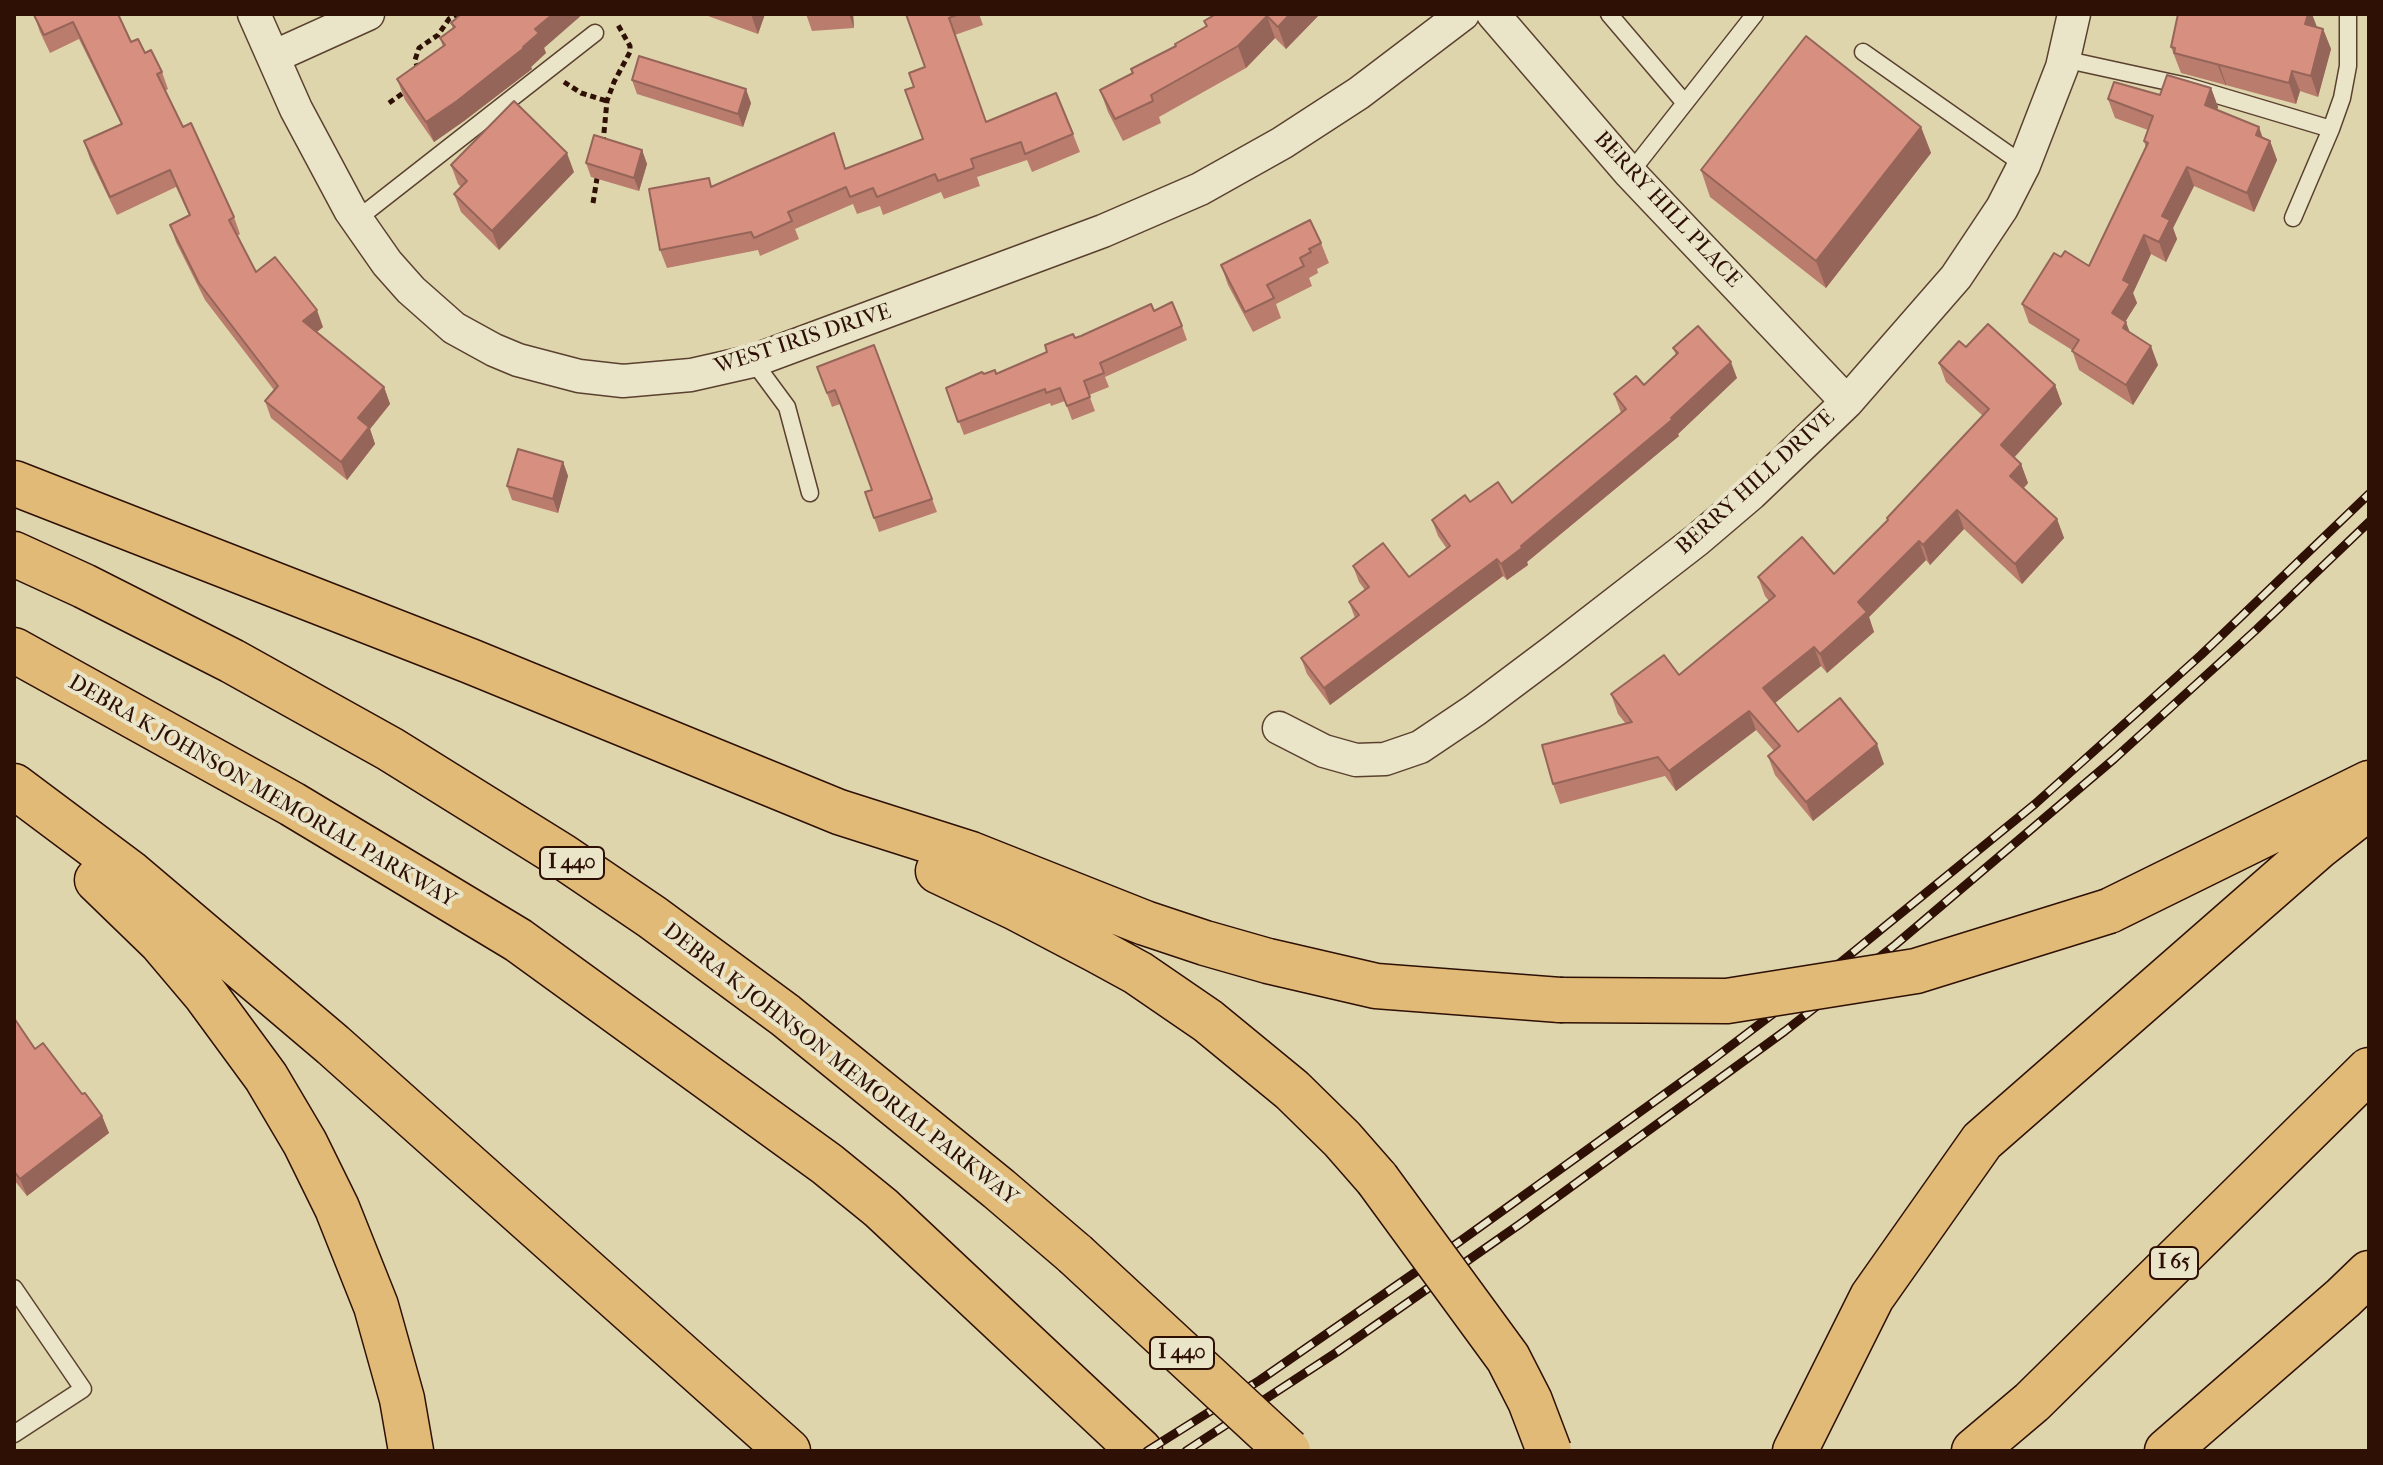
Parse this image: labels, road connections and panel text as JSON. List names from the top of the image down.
{
  "streets": {
    "highway": ["DEBRA K JOHNSON MEMORIAL PARKWAY", "I 440", "I 65"],
    "street": ["BERRY HILL PLACE", "WEST IRIS DRIVE", "BERRY HILL DRIVE"]
  },
  "crossings": [
    ["BERRY HILL PLACE", "BERRY HILL DRIVE"]
  ]
}
